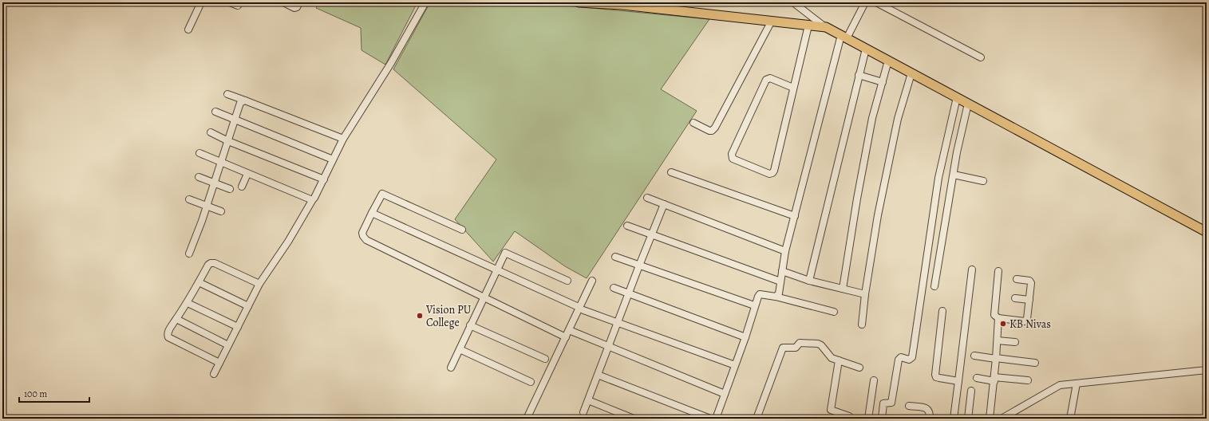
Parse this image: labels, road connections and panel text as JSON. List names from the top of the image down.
{
  "places": ["Vision PU College", "KB Nivas"],
  "scale_bar": "100 m"
}
